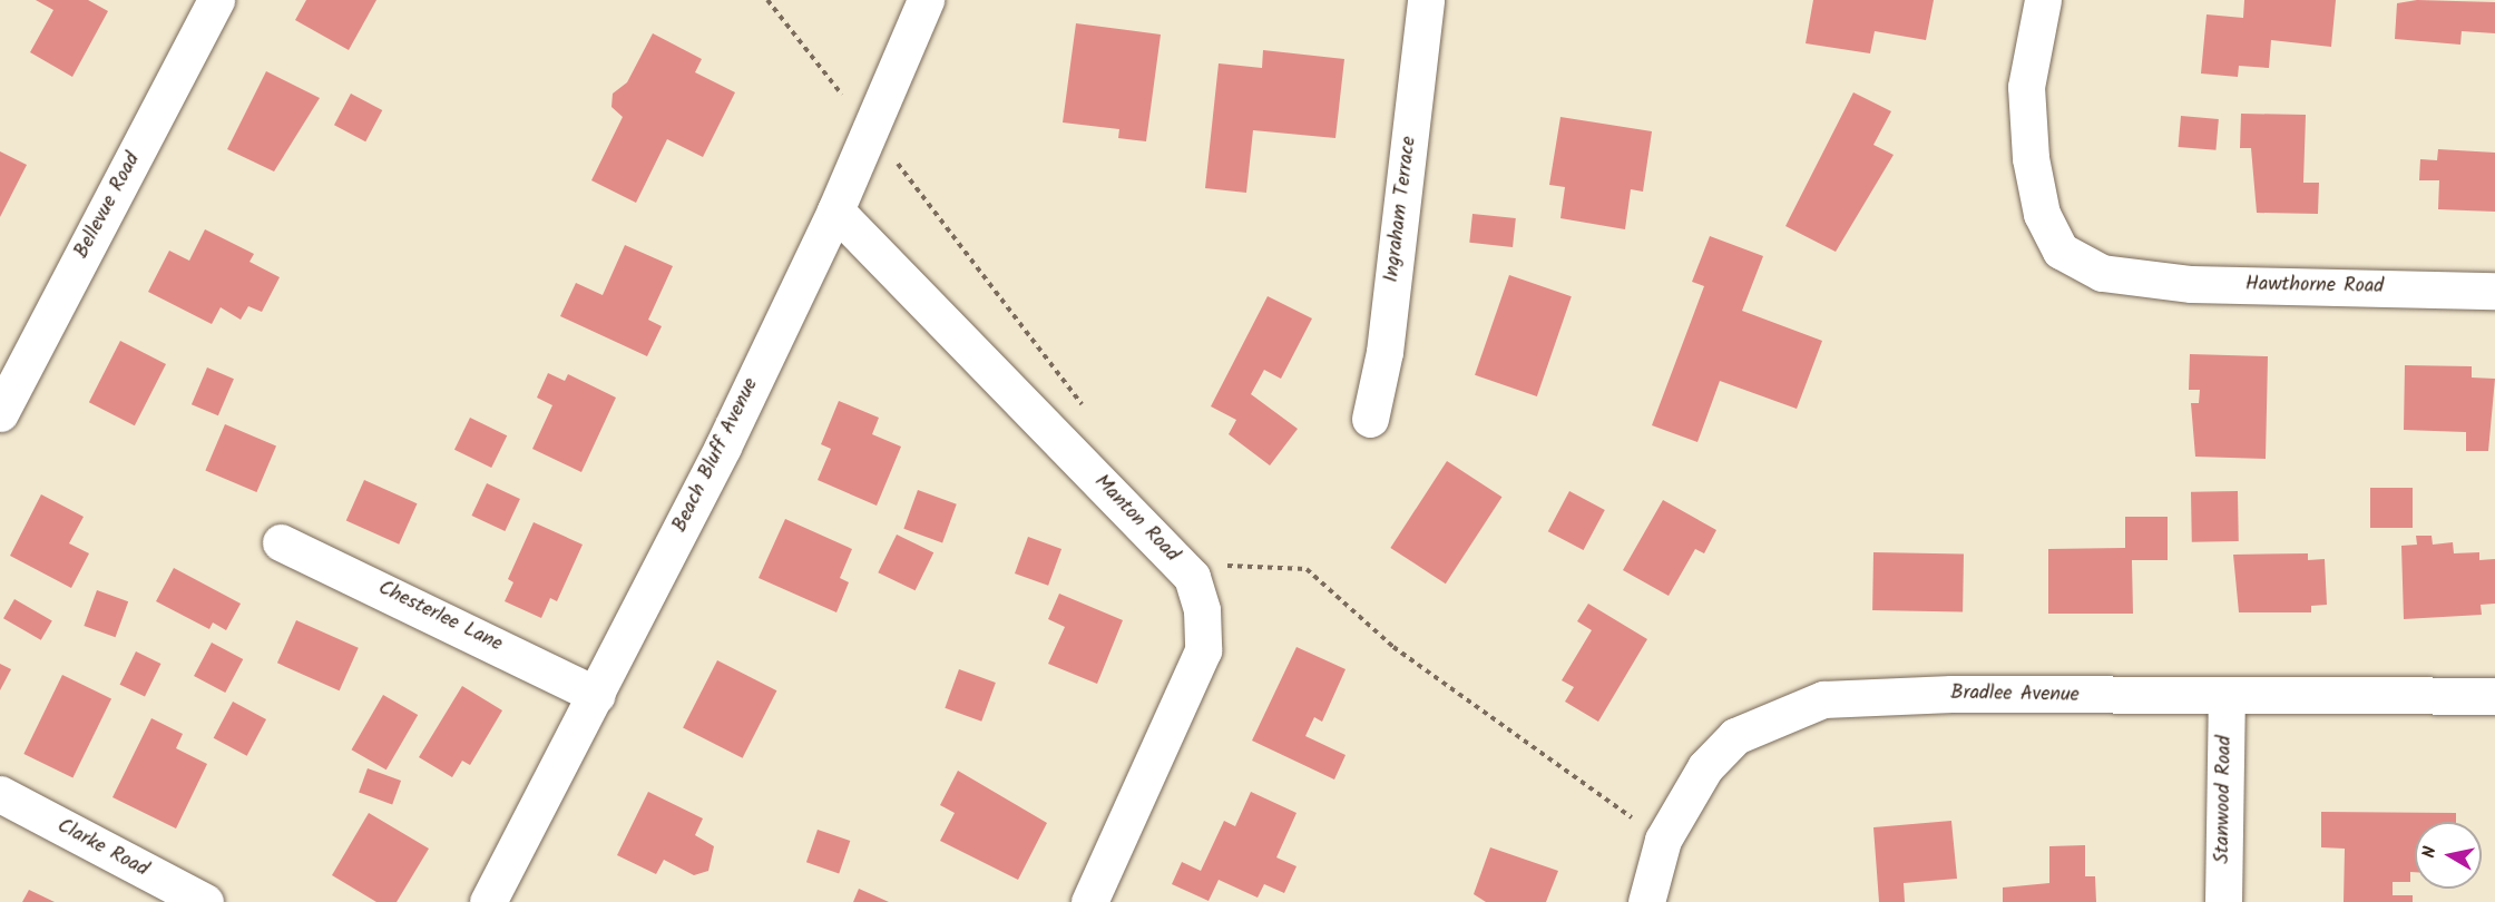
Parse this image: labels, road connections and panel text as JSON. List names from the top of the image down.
{
  "streets": {
    "street": [
      "Bellevue Road",
      "Ingraham Terrace",
      "Hawthorne Road",
      "Beach Bluff Avenue",
      "Manton Road",
      "Chesterlee Lane",
      "Bradlee Avenue",
      "Stanwood Road",
      "Clarke Road"
    ]
  },
  "crossings": [
    ["Beach Bluff Avenue", "Manton Road"],
    ["Beach Bluff Avenue", "Chesterlee Lane"],
    ["Bradlee Avenue", "Stanwood Road"]
  ],
  "north": "left"
}
